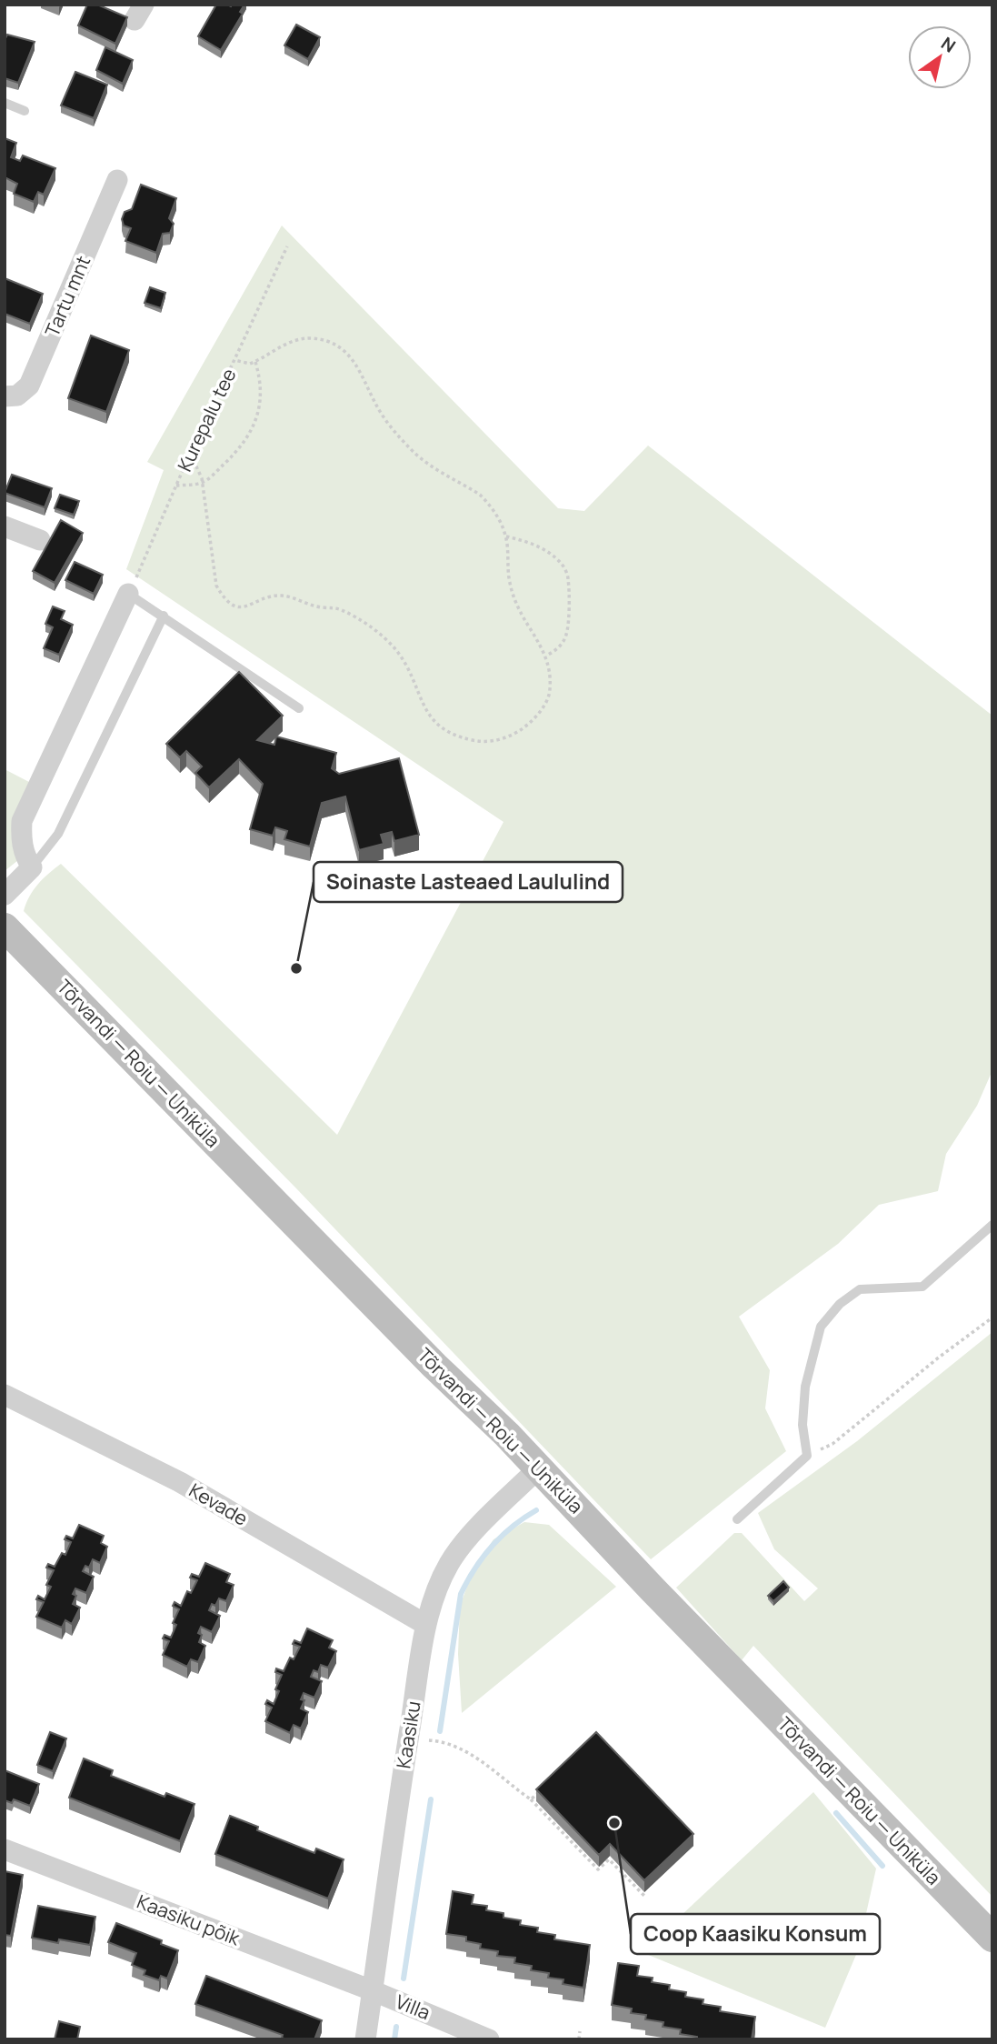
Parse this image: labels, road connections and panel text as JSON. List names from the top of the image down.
{
  "streets": {
    "street": [
      "Tartu mnt",
      "Tõrvandi — Roiu — Uniküla",
      "Kevade",
      "Kaasiku",
      "Kaasiku põik",
      "Villa"
    ],
    "path": ["Kurepalu tee"]
  },
  "crossings": [
    ["Tõrvandi — Roiu — Uniküla", "Kaasiku"],
    ["Kevade", "Kaasiku"],
    ["Kaasiku", "Kaasiku põik"],
    ["Kaasiku", "Villa"],
    ["Kaasiku põik", "Villa"]
  ],
  "places": ["Soinaste Lasteaed Laululind", "Coop Kaasiku Konsum"],
  "north": "top right"
}
